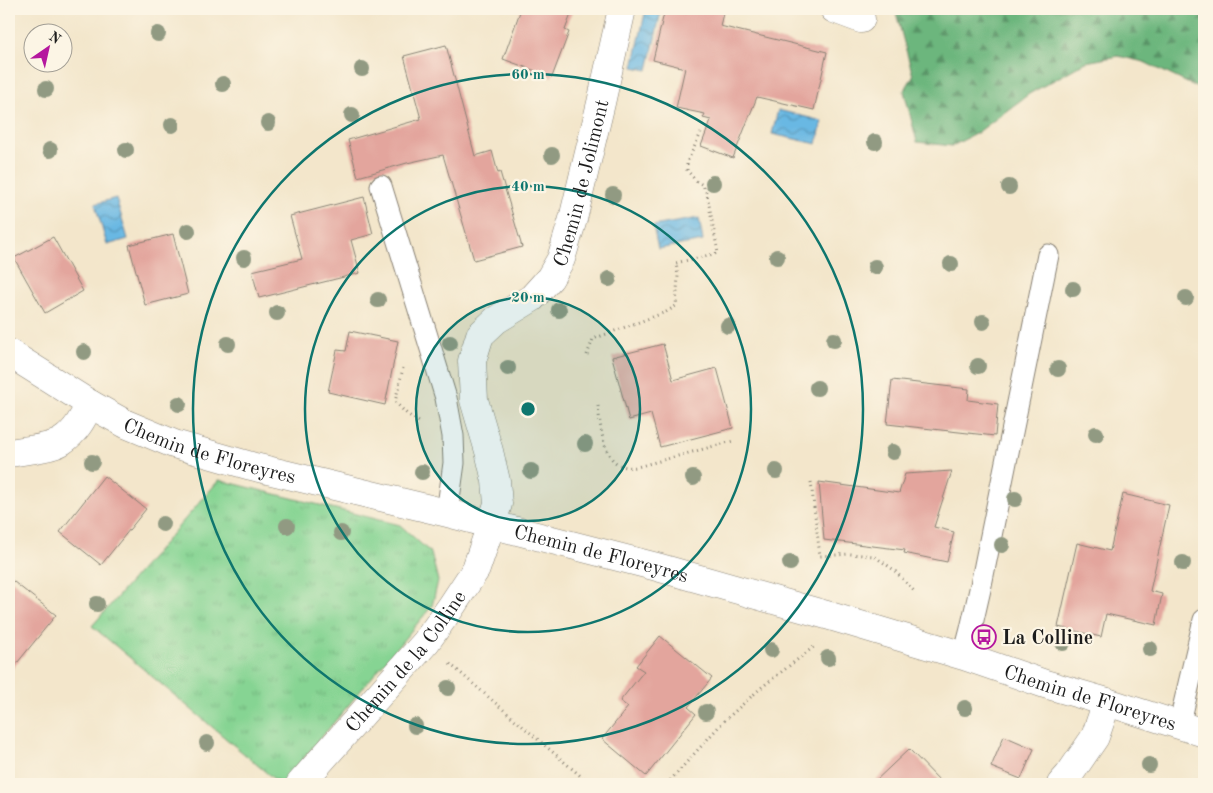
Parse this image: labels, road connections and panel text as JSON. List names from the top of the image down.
{
  "streets": {
    "street": ["Chemin de Jolimont", "Chemin de Floreyres", "Chemin de la Colline"]
  },
  "crossings": [
    ["Chemin de Jolimont", "Chemin de Floreyres"],
    ["Chemin de Jolimont", "Chemin de la Colline"],
    ["Chemin de Floreyres", "Chemin de la Colline"]
  ],
  "places": {
    "bus stop": ["La Colline"]
  },
  "north": "top right",
  "rings": ["60 m", "40 m", "20 m"]
}
